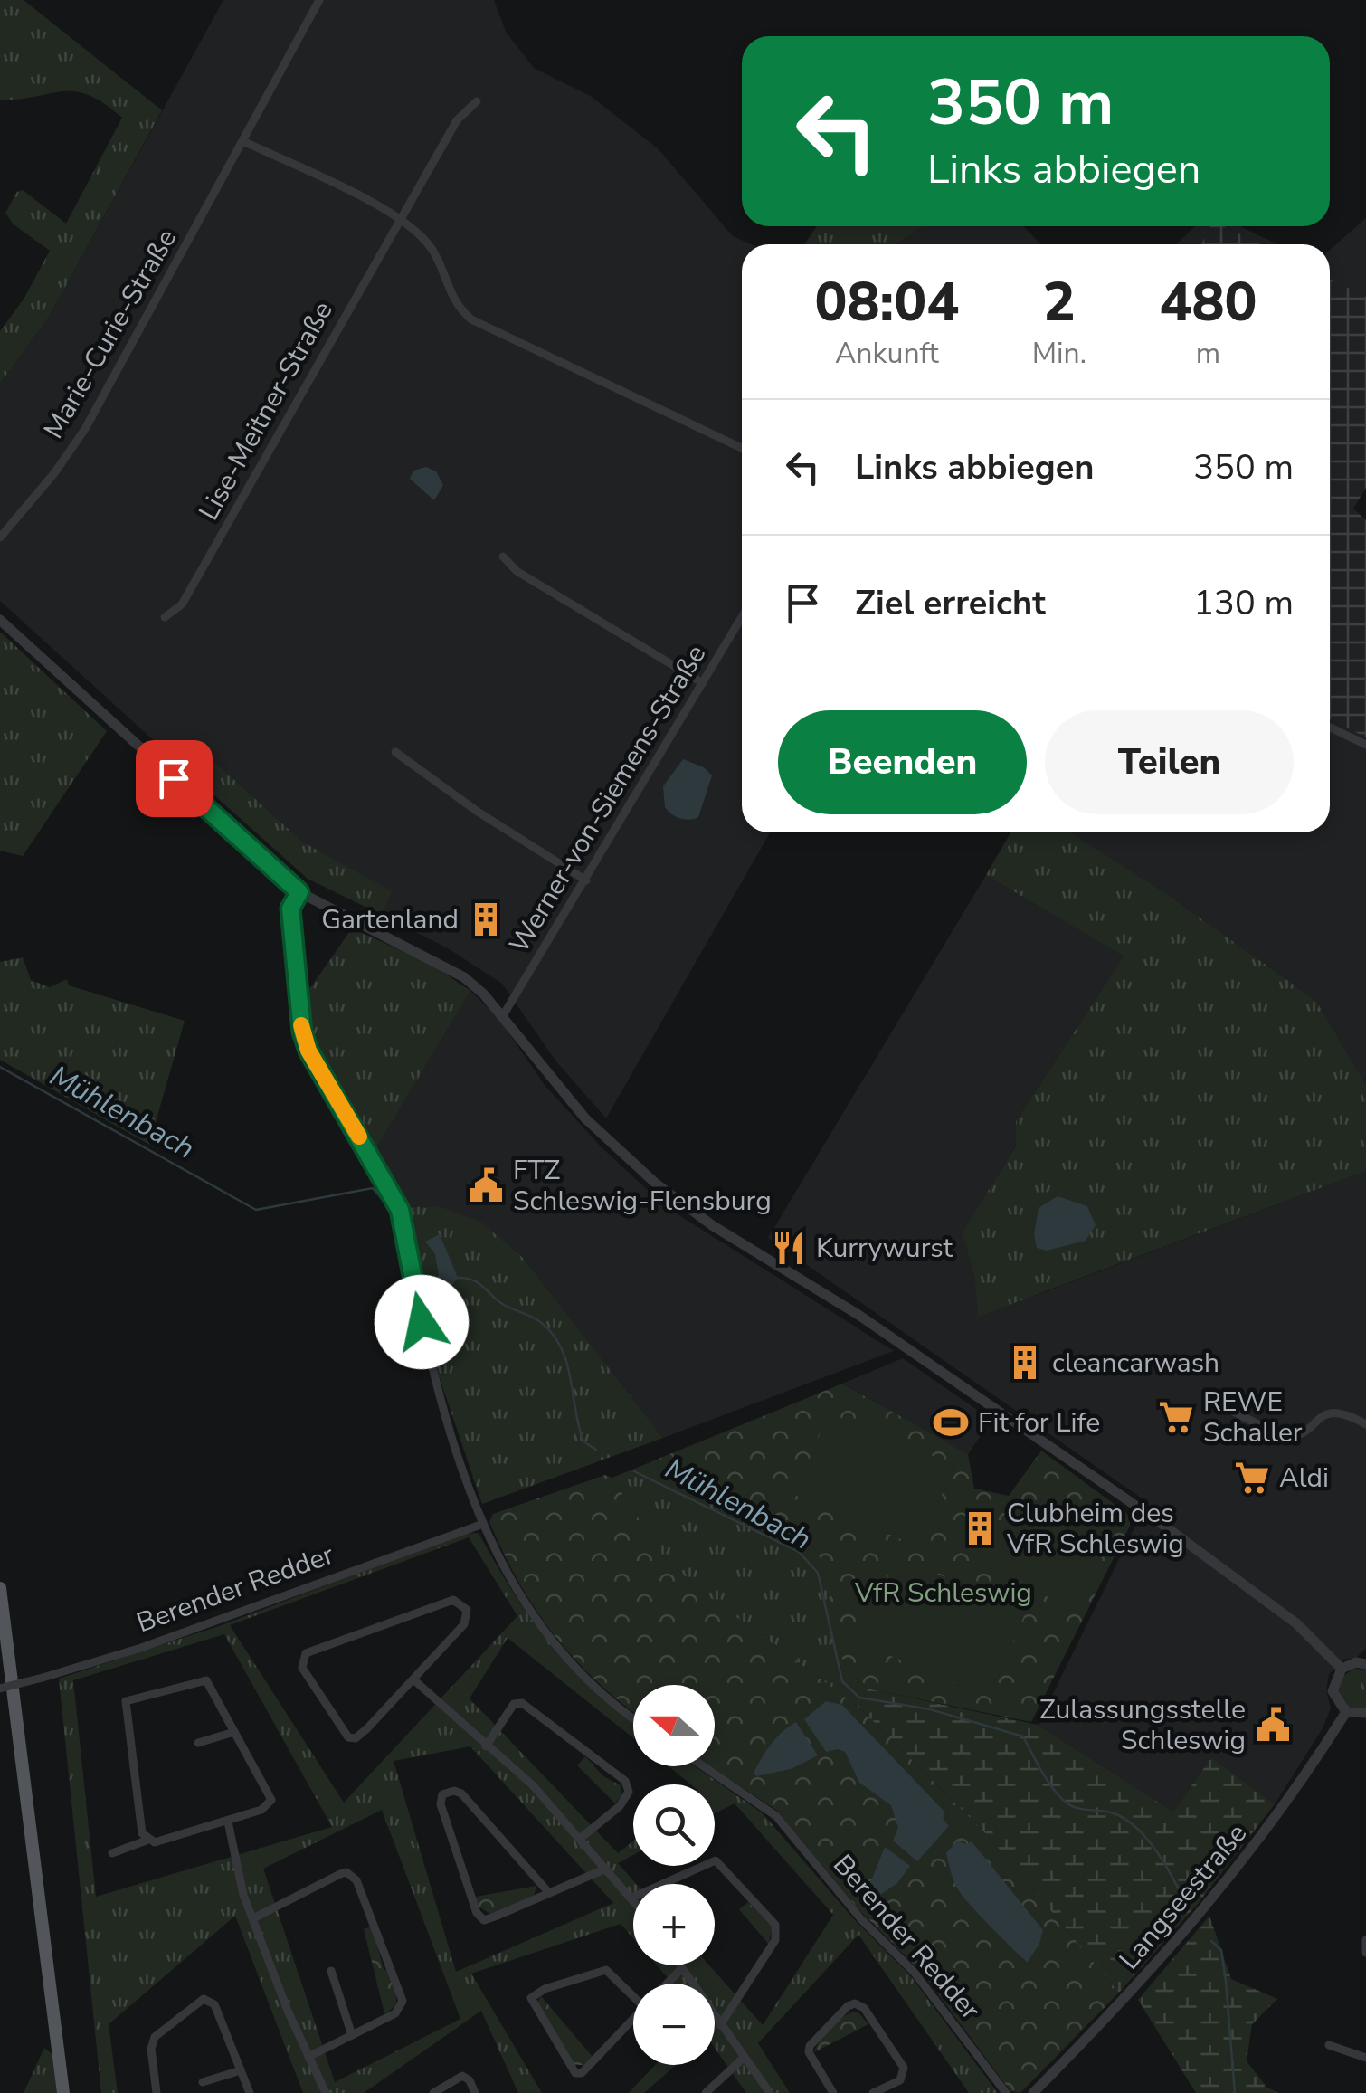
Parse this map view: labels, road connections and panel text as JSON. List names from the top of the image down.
{
  "streets": {
    "street": [
      "Marie-Curie-Straße",
      "Lise-Meitner-Straße",
      "Werner-von-Siemens-Straße",
      "Berender Redder",
      "Langseestraße"
    ]
  },
  "water": ["Mühlenbach"],
  "parks": ["VfR Schleswig"],
  "places": {
    "building": ["Gartenland", "cleancarwash", "Clubheim des VfR Schleswig"],
    "public building": ["FTZ Schleswig-Flensburg", "Zulassungsstelle Schleswig"],
    "restaurant": ["Kurrywurst"],
    "supermarket": ["REWE Schaller", "Aldi"],
    "sports": ["Fit for Life"]
  },
  "north": "left",
  "page": {
    "turn": ["350 m", "Links abbiegen"],
    "eta": [
      "08:04",
      "Ankunft",
      "2",
      "Min.",
      "480",
      "m"
    ],
    "list": [
      {
        "name": "Links abbiegen",
        "value": "350 m"
      },
      {
        "name": "Ziel erreicht",
        "value": "130 m"
      }
    ],
    "buttons": ["Beenden", "Teilen"],
    "map_buttons": ["+", "−"]
  }
}
